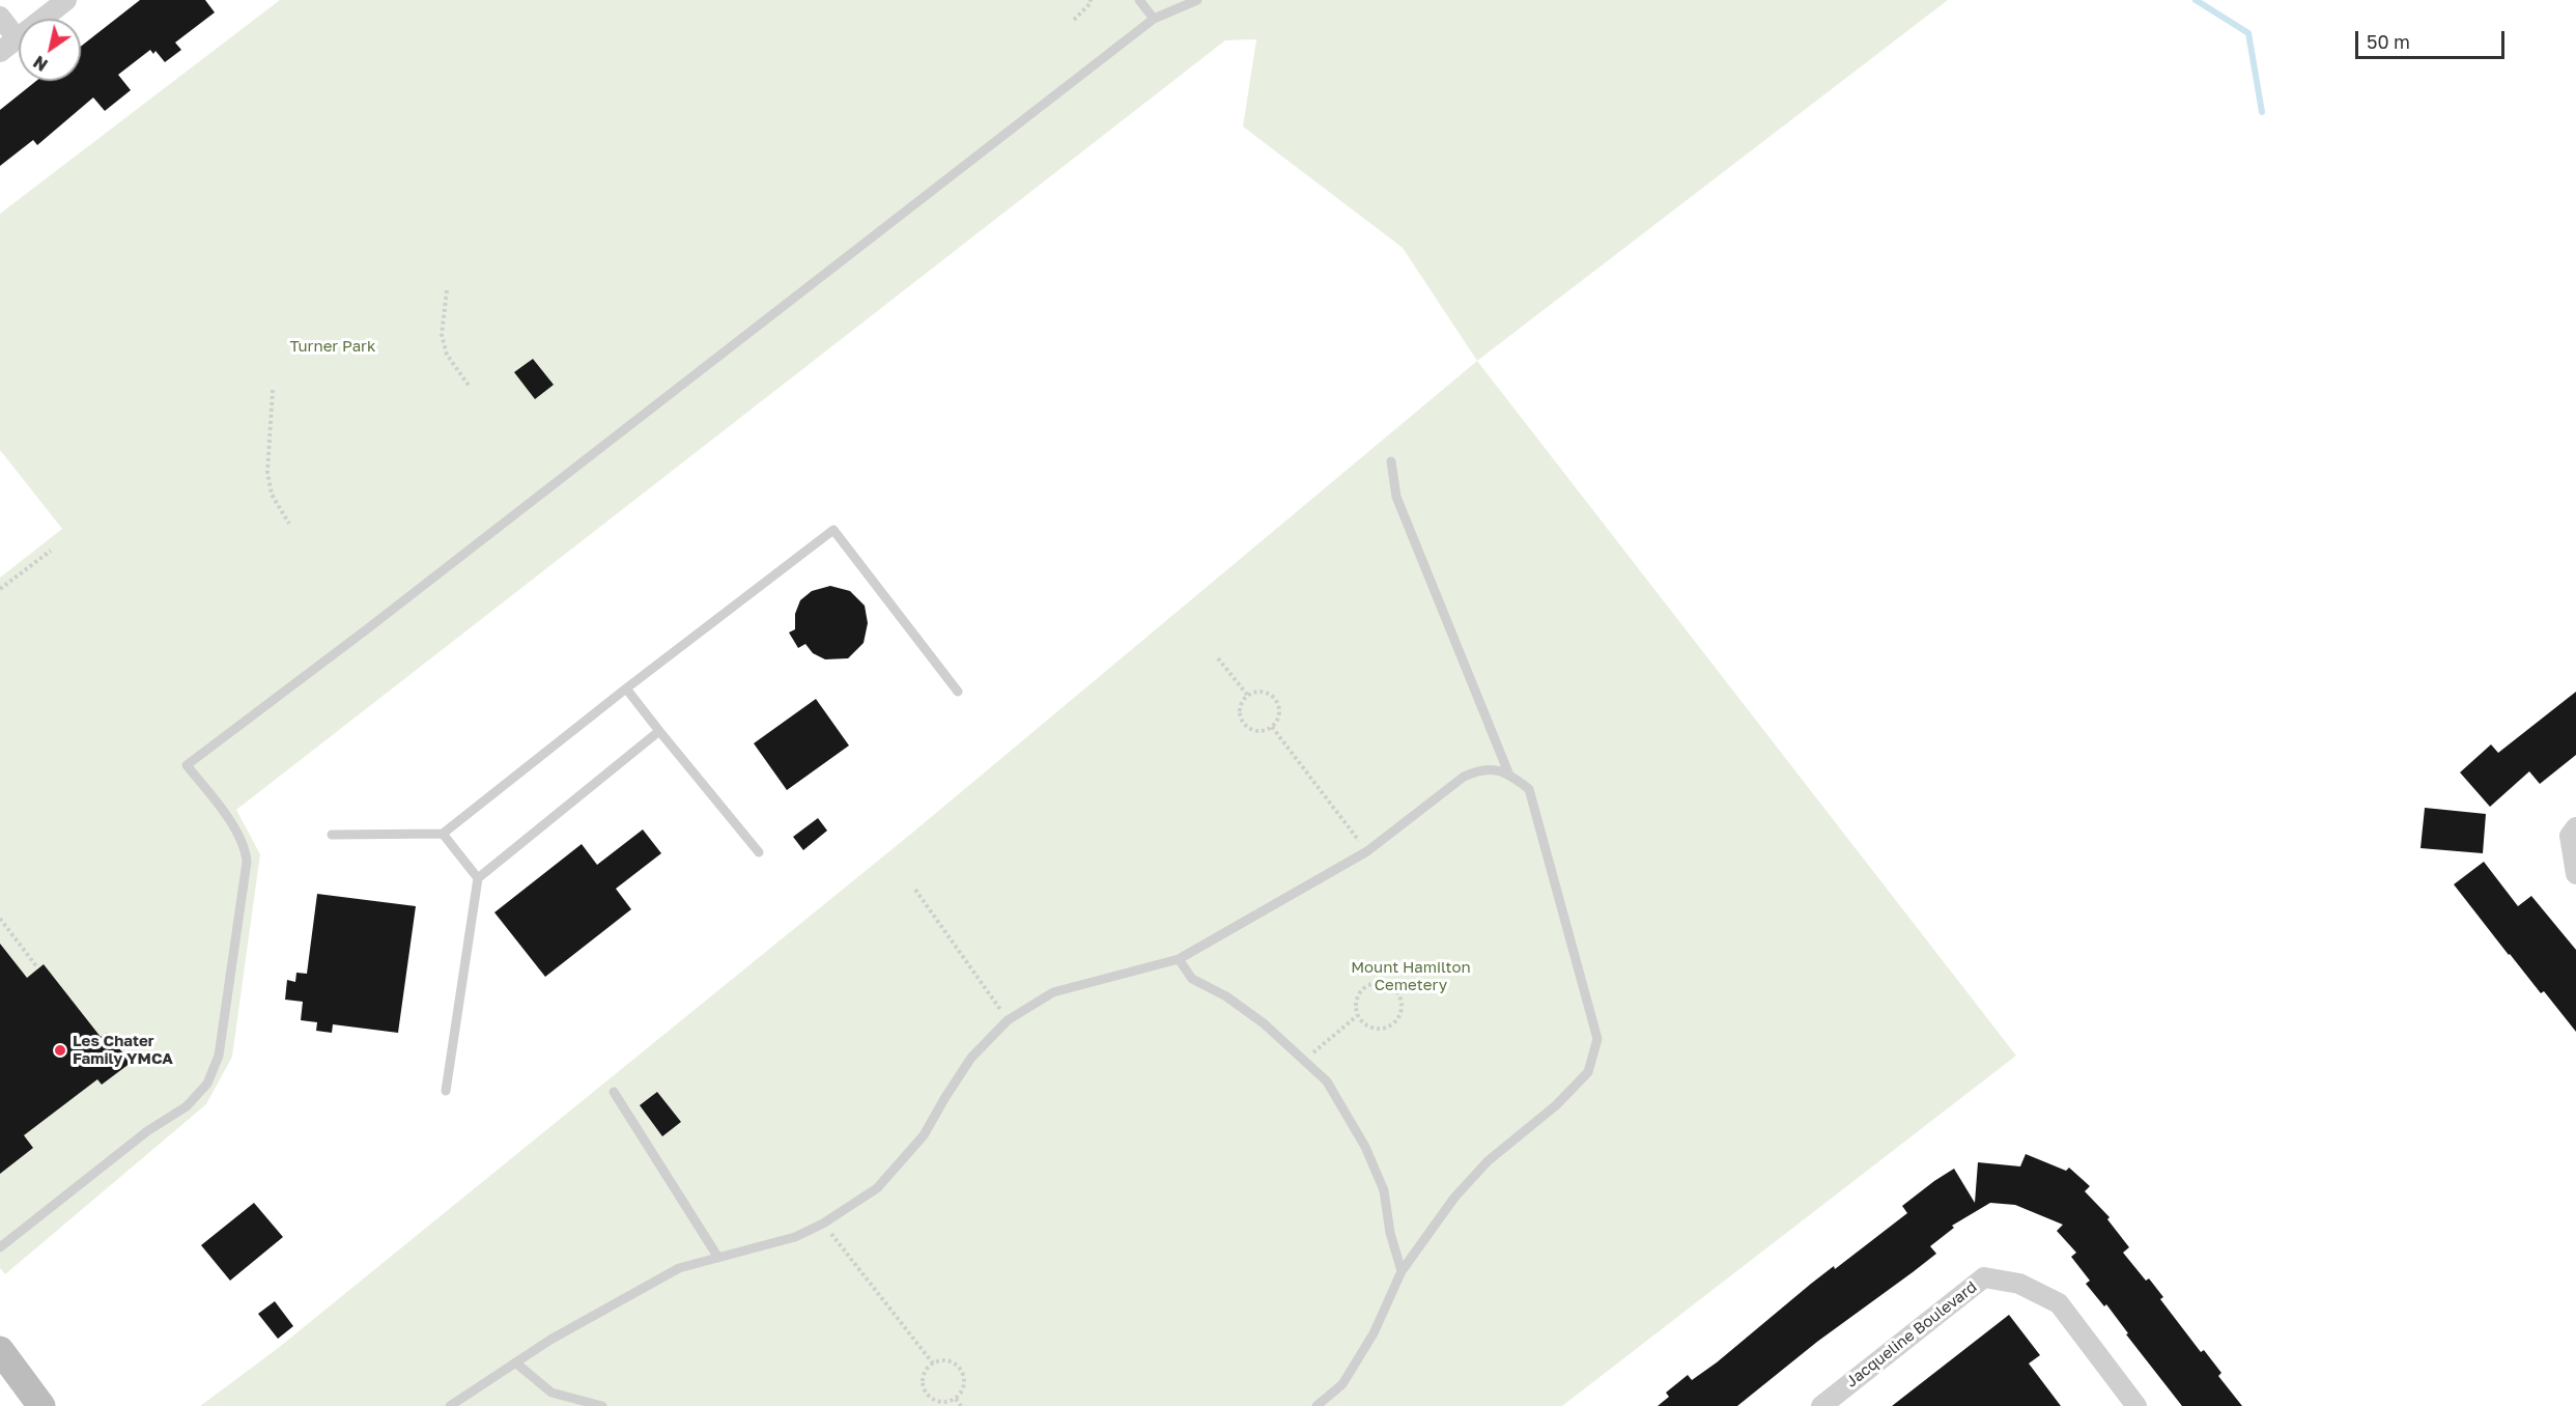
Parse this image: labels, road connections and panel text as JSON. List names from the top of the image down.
{
  "streets": {
    "street": ["Jacqueline Boulevard"]
  },
  "parks": ["Turner Park", "Mount Hamilton Cemetery"],
  "places": ["Les Chater Family YMCA"],
  "scale_bar": "50 m",
  "north": "bottom left"
}
